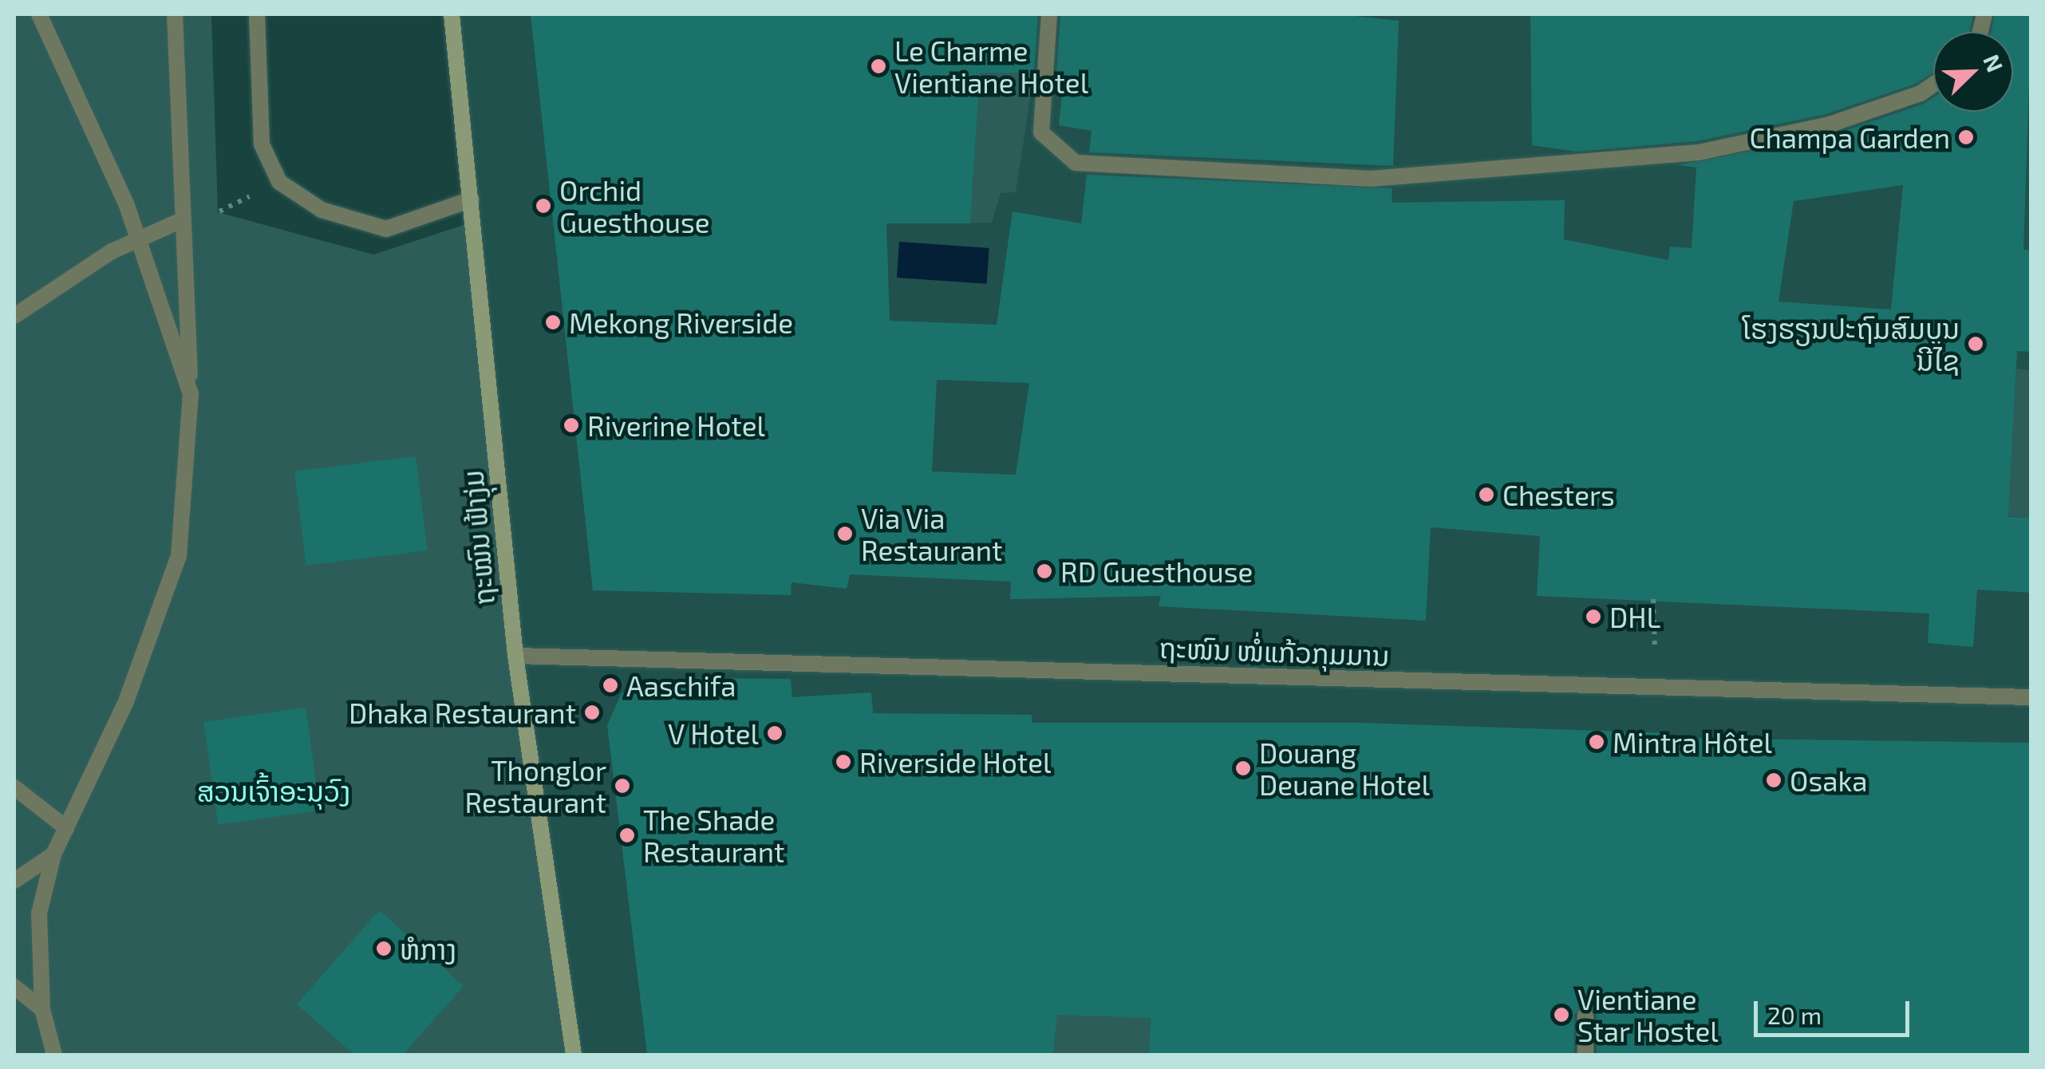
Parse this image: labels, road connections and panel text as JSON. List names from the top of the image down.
{
  "streets": {
    "street": ["ຖະໝົນ ຟ້າງຸ່ມ", "ຖະໜົນ ໜໍ່ແກ້ວກຸມມານ"]
  },
  "crossings": [
    ["ຖະໝົນ ຟ້າງຸ່ມ", "ຖະໜົນ ໜໍ່ແກ້ວກຸມມານ"]
  ],
  "parks": ["ສວນເຈົ້າອະນຸວົງ"],
  "places": [
    "Le Charme Vientiane Hotel",
    "Champa Garden",
    "Orchid Guesthouse",
    "Mekong Riverside",
    "ໂຮງຮຽນປະຖົມສົມບູນ ນີໄຊ",
    "Riverine Hotel",
    "Chesters",
    "Via Via Restaurant",
    "RD Guesthouse",
    "DHL",
    "Aaschifa",
    "Dhaka Restaurant",
    "V Hotel",
    "Mintra Hôtel",
    "Riverside Hotel",
    "Douang Deuane Hotel",
    "Osaka",
    "Thonglor Restaurant",
    "The Shade Restaurant",
    "ຫໍກາງ",
    "Vientiane Star Hostel"
  ],
  "scale_bar": "20 m",
  "north": "top right"
}
